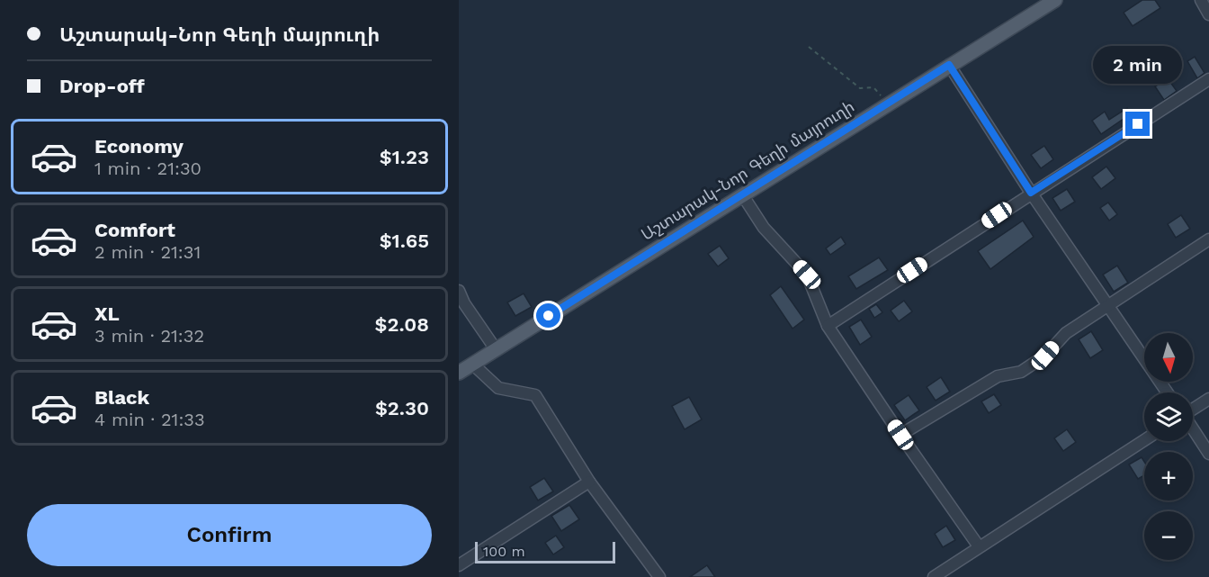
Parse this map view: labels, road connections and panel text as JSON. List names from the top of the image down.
{
  "streets": {
    "main road": ["Աշտարակ-Նոր Գեղի մայրուղի"]
  },
  "scale_bar": "100 m",
  "north": "bottom",
  "page": {
    "banner": ["Աշտարակ-Նոր Գեղի մայրուղի", "Drop-off"],
    "bubble": "2 min",
    "list": [
      {
        "name": "Economy",
        "note": "1 min · 21:30",
        "value": "$1.23"
      },
      {
        "name": "Comfort",
        "note": "2 min · 21:31",
        "value": "$1.65"
      },
      {
        "name": "XL",
        "note": "3 min · 21:32",
        "value": "$2.08"
      },
      {
        "name": "Black",
        "note": "4 min · 21:33",
        "value": "$2.30"
      }
    ],
    "map_buttons": ["+", "−"],
    "buttons": "Confirm",
    "scale": "100 m"
  }
}
